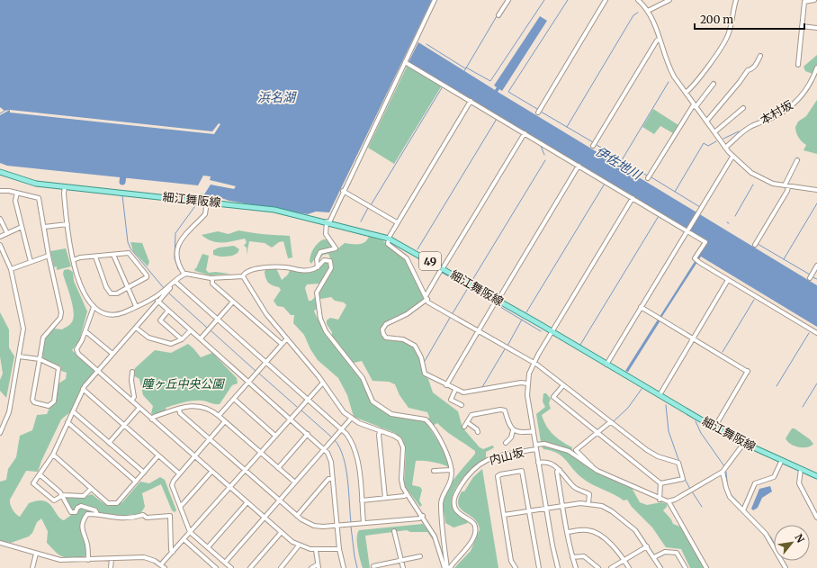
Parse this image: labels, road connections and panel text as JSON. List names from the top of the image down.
{
  "streets": {
    "main road": ["細江舞阪線", "49"],
    "street": ["本村坂", "内山坂"]
  },
  "water": ["浜名湖", "伊佐地川"],
  "parks": ["瞳ヶ丘中央公園"],
  "scale_bar": "200 m",
  "north": "top right"
}
